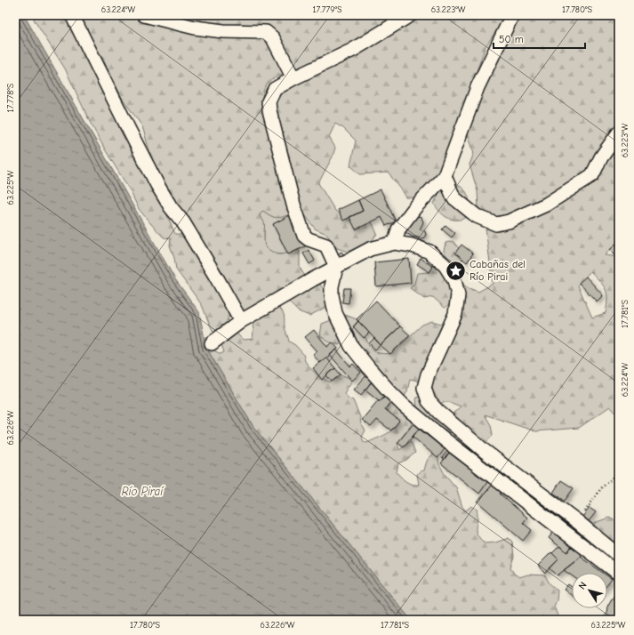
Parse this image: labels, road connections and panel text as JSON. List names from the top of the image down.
{
  "water": ["Río Piraí"],
  "places": {
    "place": ["Cabañas del Río Pirai"]
  },
  "scale_bar": "50 m",
  "north": "top left",
  "coordinates": [
    "63.224°W",
    "17.779°S",
    "63.223°W",
    "17.780°S",
    "17.778°S",
    "63.225°W",
    "17.781°S",
    "63.226°W"
  ]
}
